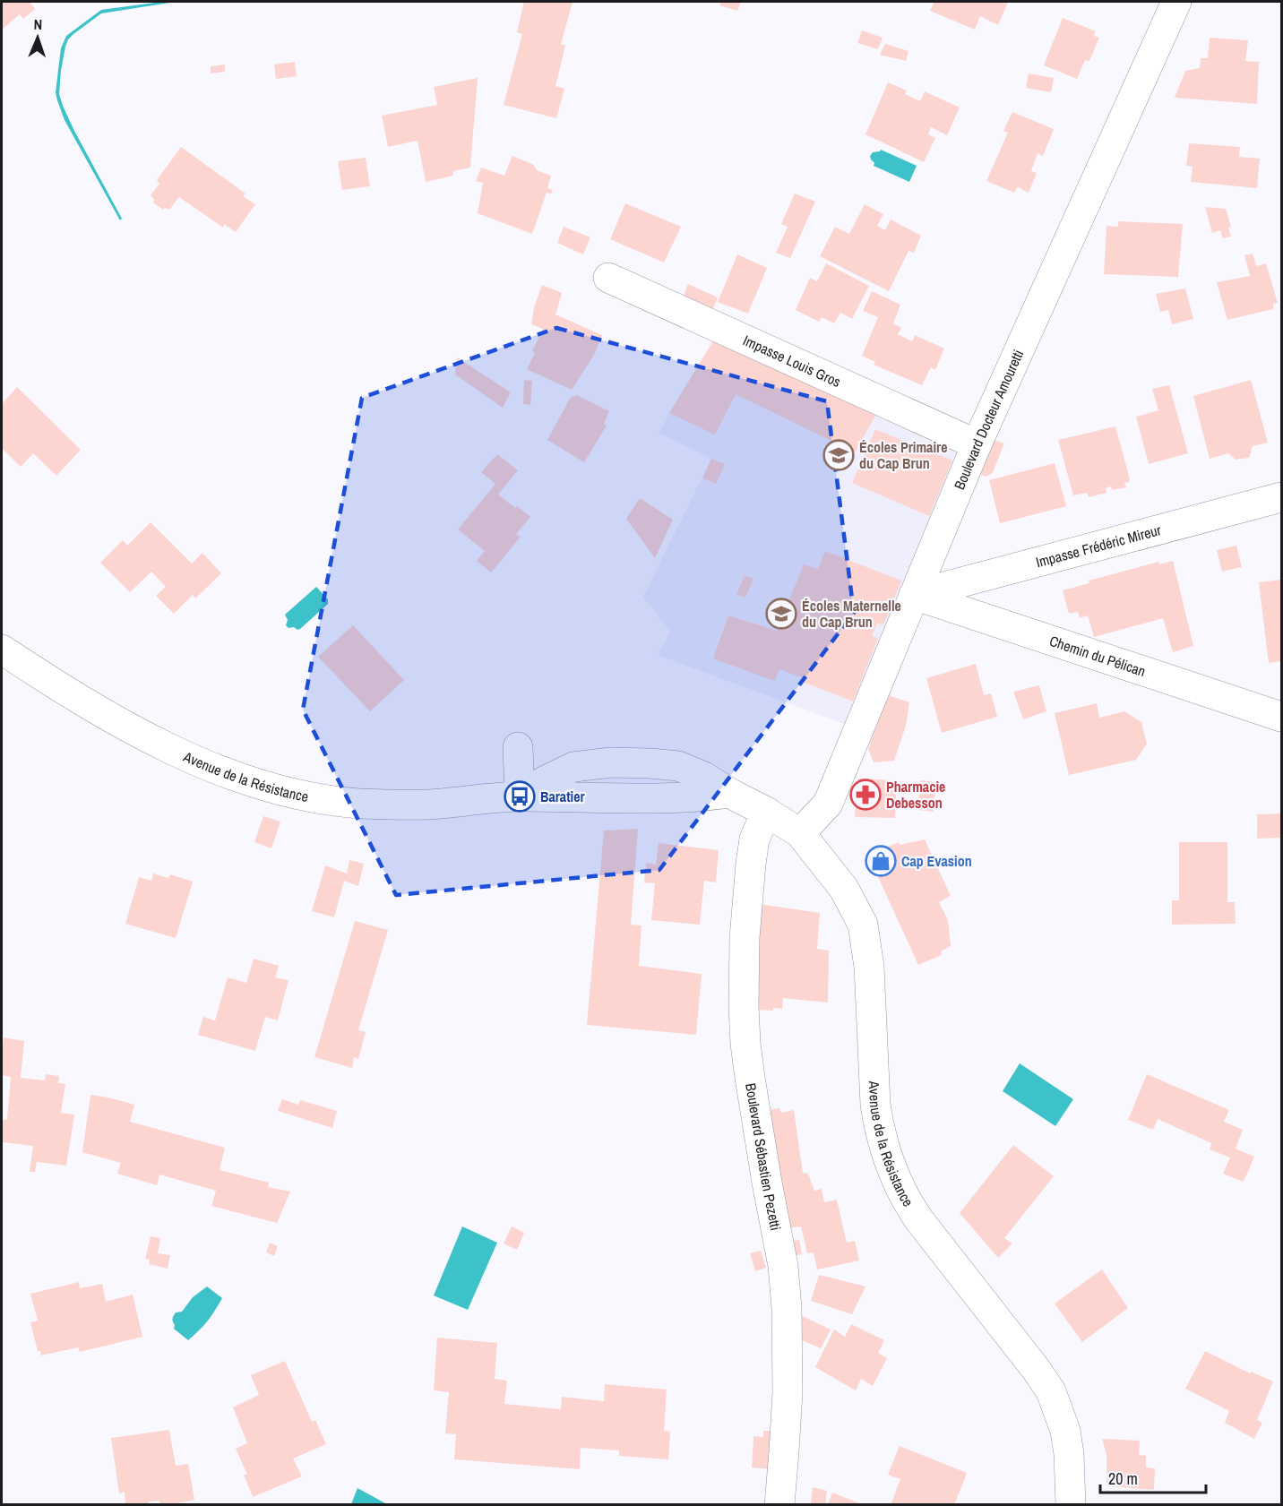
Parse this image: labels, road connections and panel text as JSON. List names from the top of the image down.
{
  "streets": {
    "street": [
      "Impasse Louis Gros",
      "Boulevard Docteur Amouretti",
      "Impasse Frédéric Mireur",
      "Chemin du Pélican",
      "Avenue de la Résistance",
      "Boulevard Sébastien Pezetti"
    ]
  },
  "crossings": [
    ["Impasse Louis Gros", "Boulevard Docteur Amouretti"],
    ["Boulevard Docteur Amouretti", "Impasse Frédéric Mireur"],
    ["Boulevard Docteur Amouretti", "Chemin du Pélican"],
    ["Boulevard Docteur Amouretti", "Avenue de la Résistance"],
    ["Impasse Frédéric Mireur", "Chemin du Pélican"],
    ["Avenue de la Résistance", "Boulevard Sébastien Pezetti"]
  ],
  "places": {
    "school or university": ["Écoles Primaire du Cap Brun", "Écoles Maternelle du Cap Brun"],
    "pharmacy": ["Pharmacie Debesson"],
    "bus stop": ["Baratier"],
    "shop": ["Cap Evasion"]
  },
  "scale_bar": "20 m",
  "north": "top"
}
